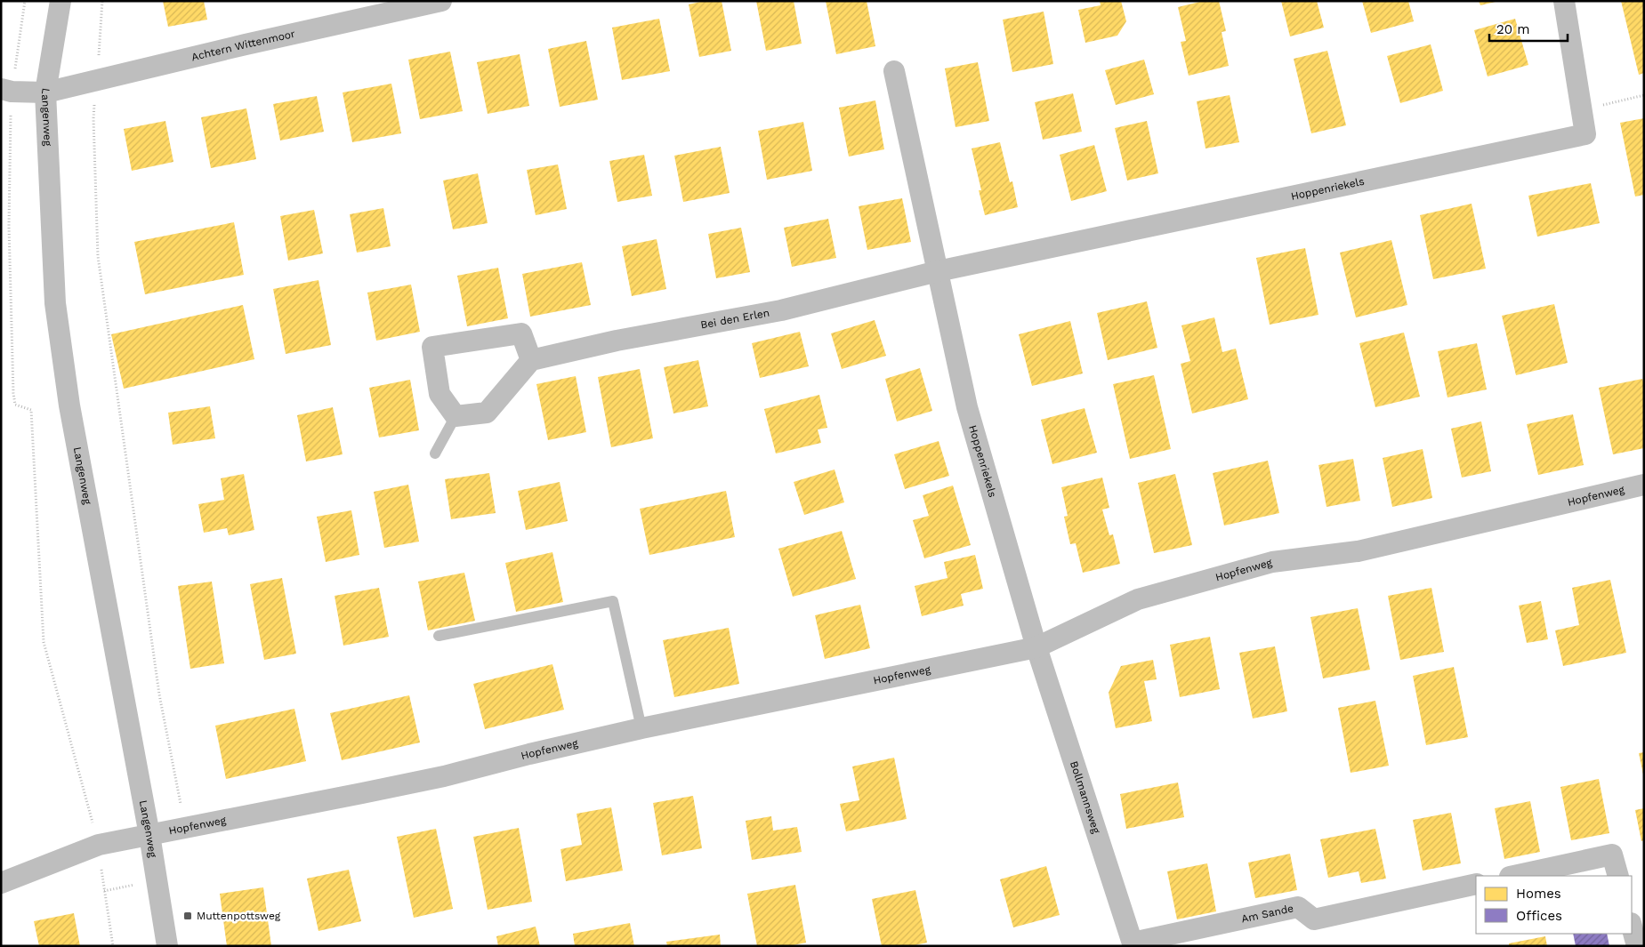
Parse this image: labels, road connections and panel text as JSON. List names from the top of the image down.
{
  "streets": {
    "street": [
      "Achtern Wittenmoor",
      "Langenweg",
      "Hoppenriekels",
      "Bei den Erlen",
      "Hopfenweg",
      "Bollmannsweg",
      "Am Sande"
    ]
  },
  "crossings": [
    ["Achtern Wittenmoor", "Langenweg"],
    ["Langenweg", "Hopfenweg"],
    ["Hoppenriekels", "Bei den Erlen"],
    ["Hoppenriekels", "Hopfenweg"],
    ["Hoppenriekels", "Bollmannsweg"],
    ["Hopfenweg", "Bollmannsweg"],
    ["Bollmannsweg", "Am Sande"]
  ],
  "places": {
    "transit": ["Muttenpottsweg"]
  },
  "legend": ["Homes", "Offices"],
  "scale_bar": "20 m"
}
